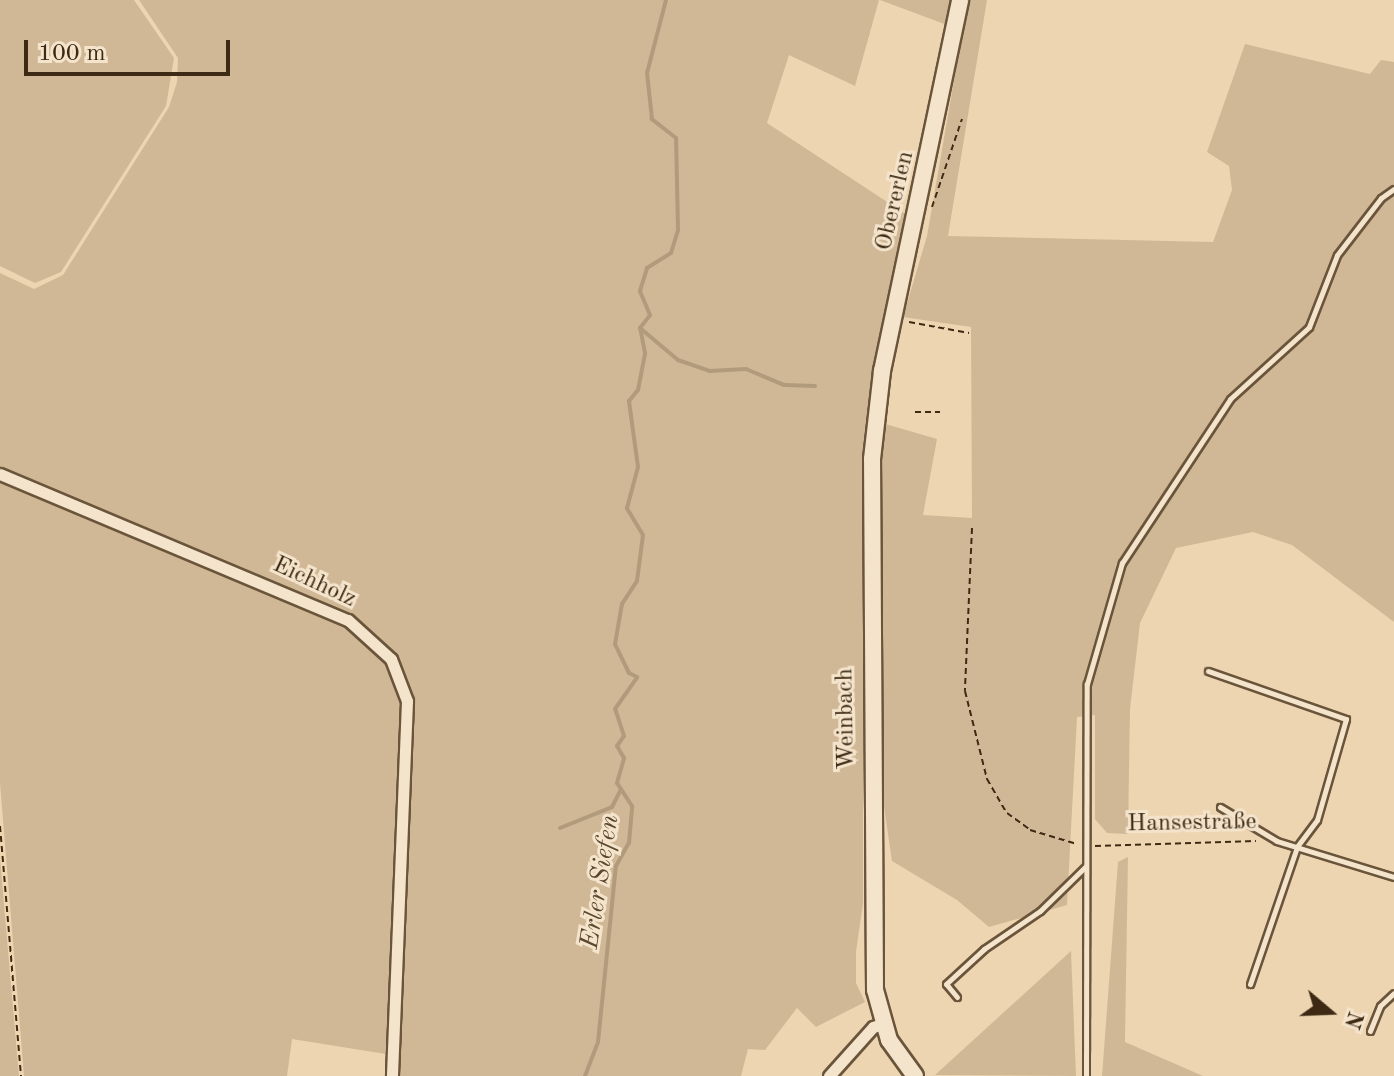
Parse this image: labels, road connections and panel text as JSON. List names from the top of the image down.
{
  "streets": {
    "main road": ["Obererlen", "Weinbach"],
    "street": ["Eichholz"],
    "lane": ["Hansestraße"]
  },
  "crossings": [
    ["Obererlen", "Weinbach"]
  ],
  "water": ["Erler Siefen"],
  "scale_bar": "100 m",
  "north": "right"
}
